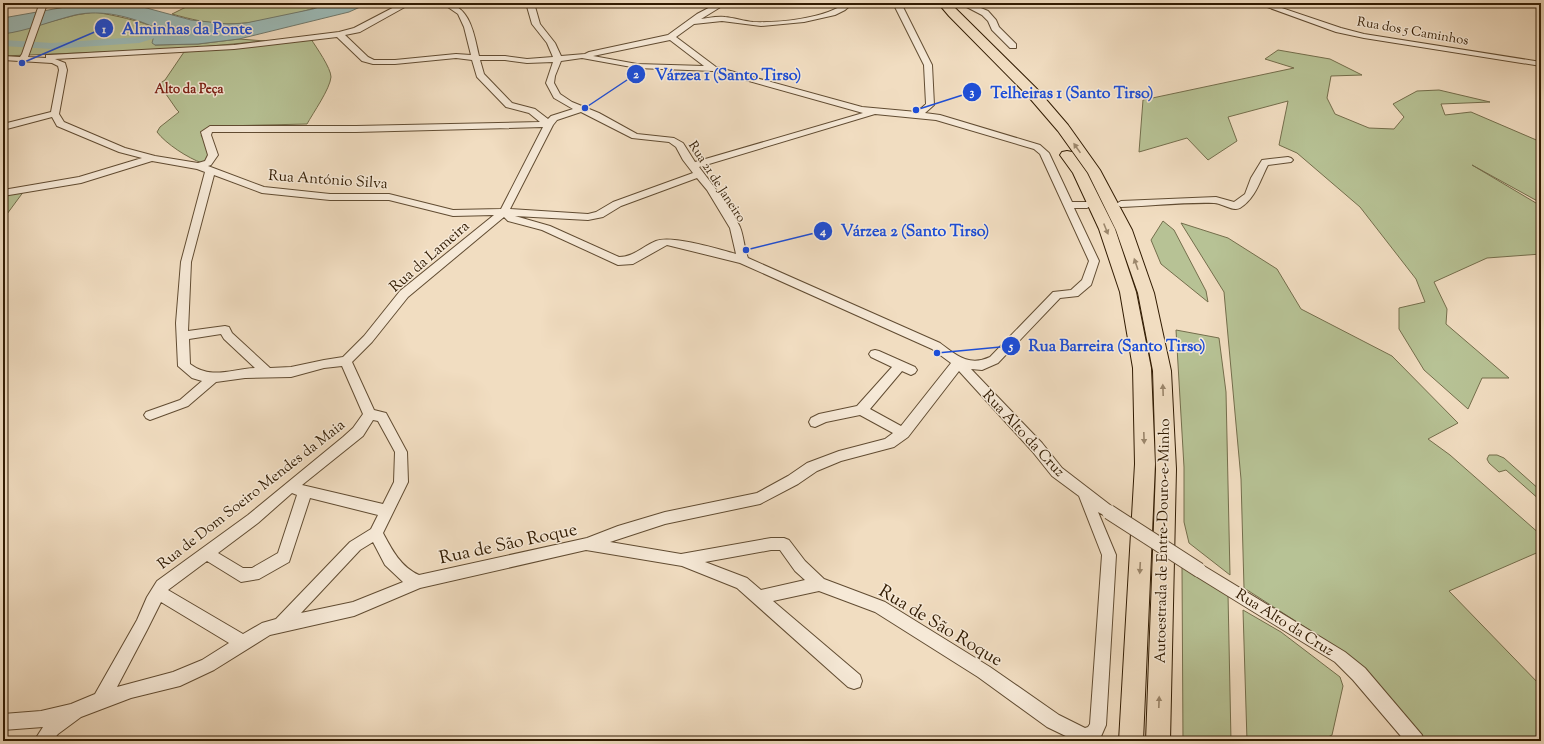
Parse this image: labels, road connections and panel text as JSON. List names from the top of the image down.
{
  "streets": {
    "highway": ["Autoestrada de Entre-Douro-e-Minho"],
    "street": [
      "Rua dos 5 Caminhos",
      "Rua António Silva",
      "Rua 21 de Janeiro",
      "Rua da Lameira",
      "Rua Alto da Cruz",
      "Rua de Dom Soeiro Mendes da Maia",
      "Rua de São Roque"
    ]
  },
  "crossings": [
    ["Rua António Silva", "Rua 21 de Janeiro"],
    ["Rua António Silva", "Rua da Lameira"],
    ["Rua António Silva", "Rua Alto da Cruz"],
    ["Rua 21 de Janeiro", "Rua Alto da Cruz"],
    ["Rua da Lameira", "Rua Alto da Cruz"],
    ["Rua Alto da Cruz", "Rua de São Roque"],
    ["Rua de Dom Soeiro Mendes da Maia", "Rua de São Roque"]
  ],
  "districts": ["Alto da Peça"],
  "places": [
    "Alminhas da Ponte",
    "Várzea 1 (Santo Tirso)",
    "Telheiras 1 (Santo Tirso)",
    "Várzea 2 (Santo Tirso)",
    "Rua Barreira (Santo Tirso)"
  ]
}
